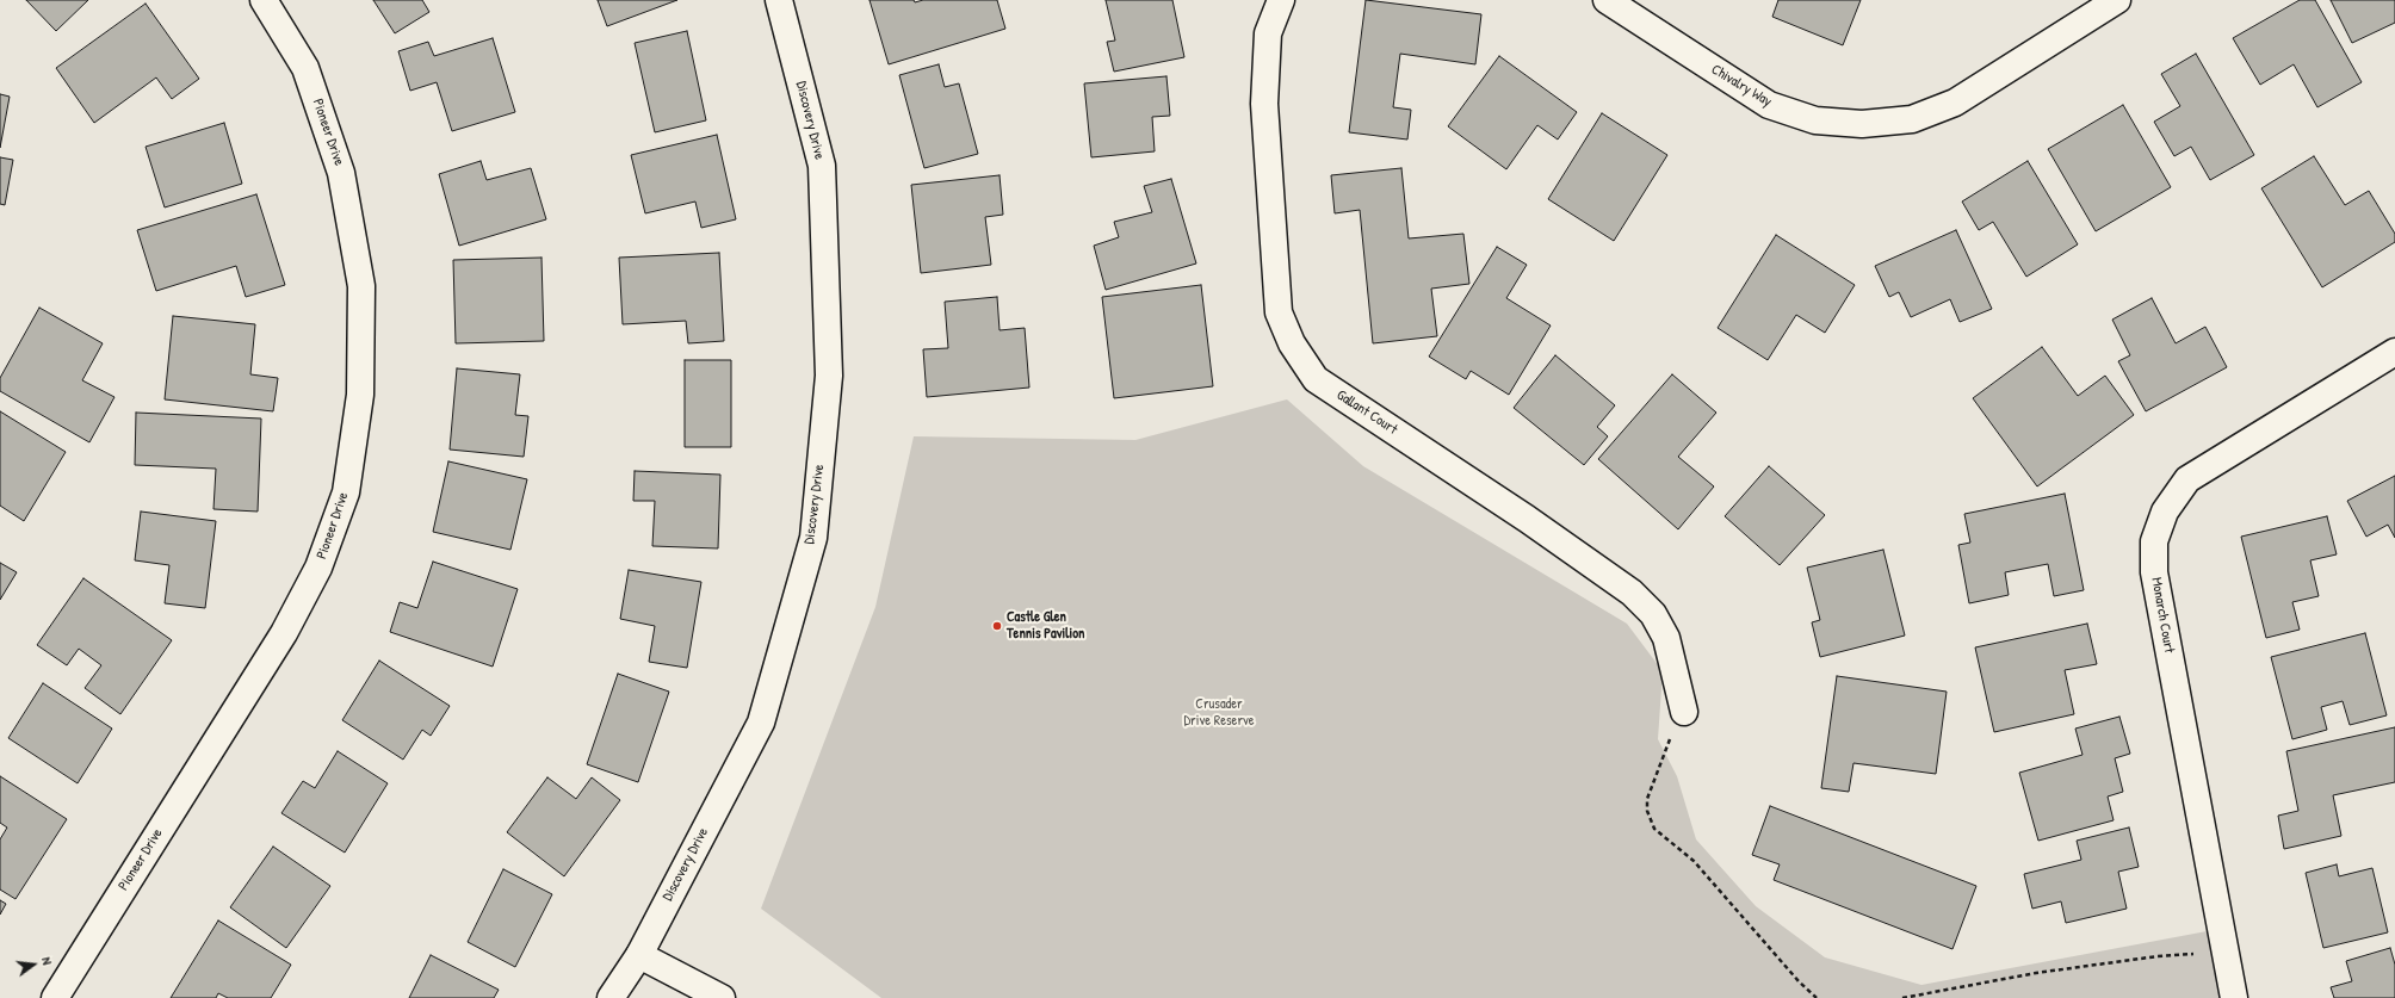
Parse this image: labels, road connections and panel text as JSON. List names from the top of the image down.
{
  "streets": {
    "street": [
      "Chivalry Way",
      "Discovery Drive",
      "Pioneer Drive",
      "Gallant Court",
      "Monarch Court"
    ]
  },
  "parks": ["Crusader Drive Reserve"],
  "places": ["Castle Glen Tennis Pavilion"],
  "north": "right"
}
